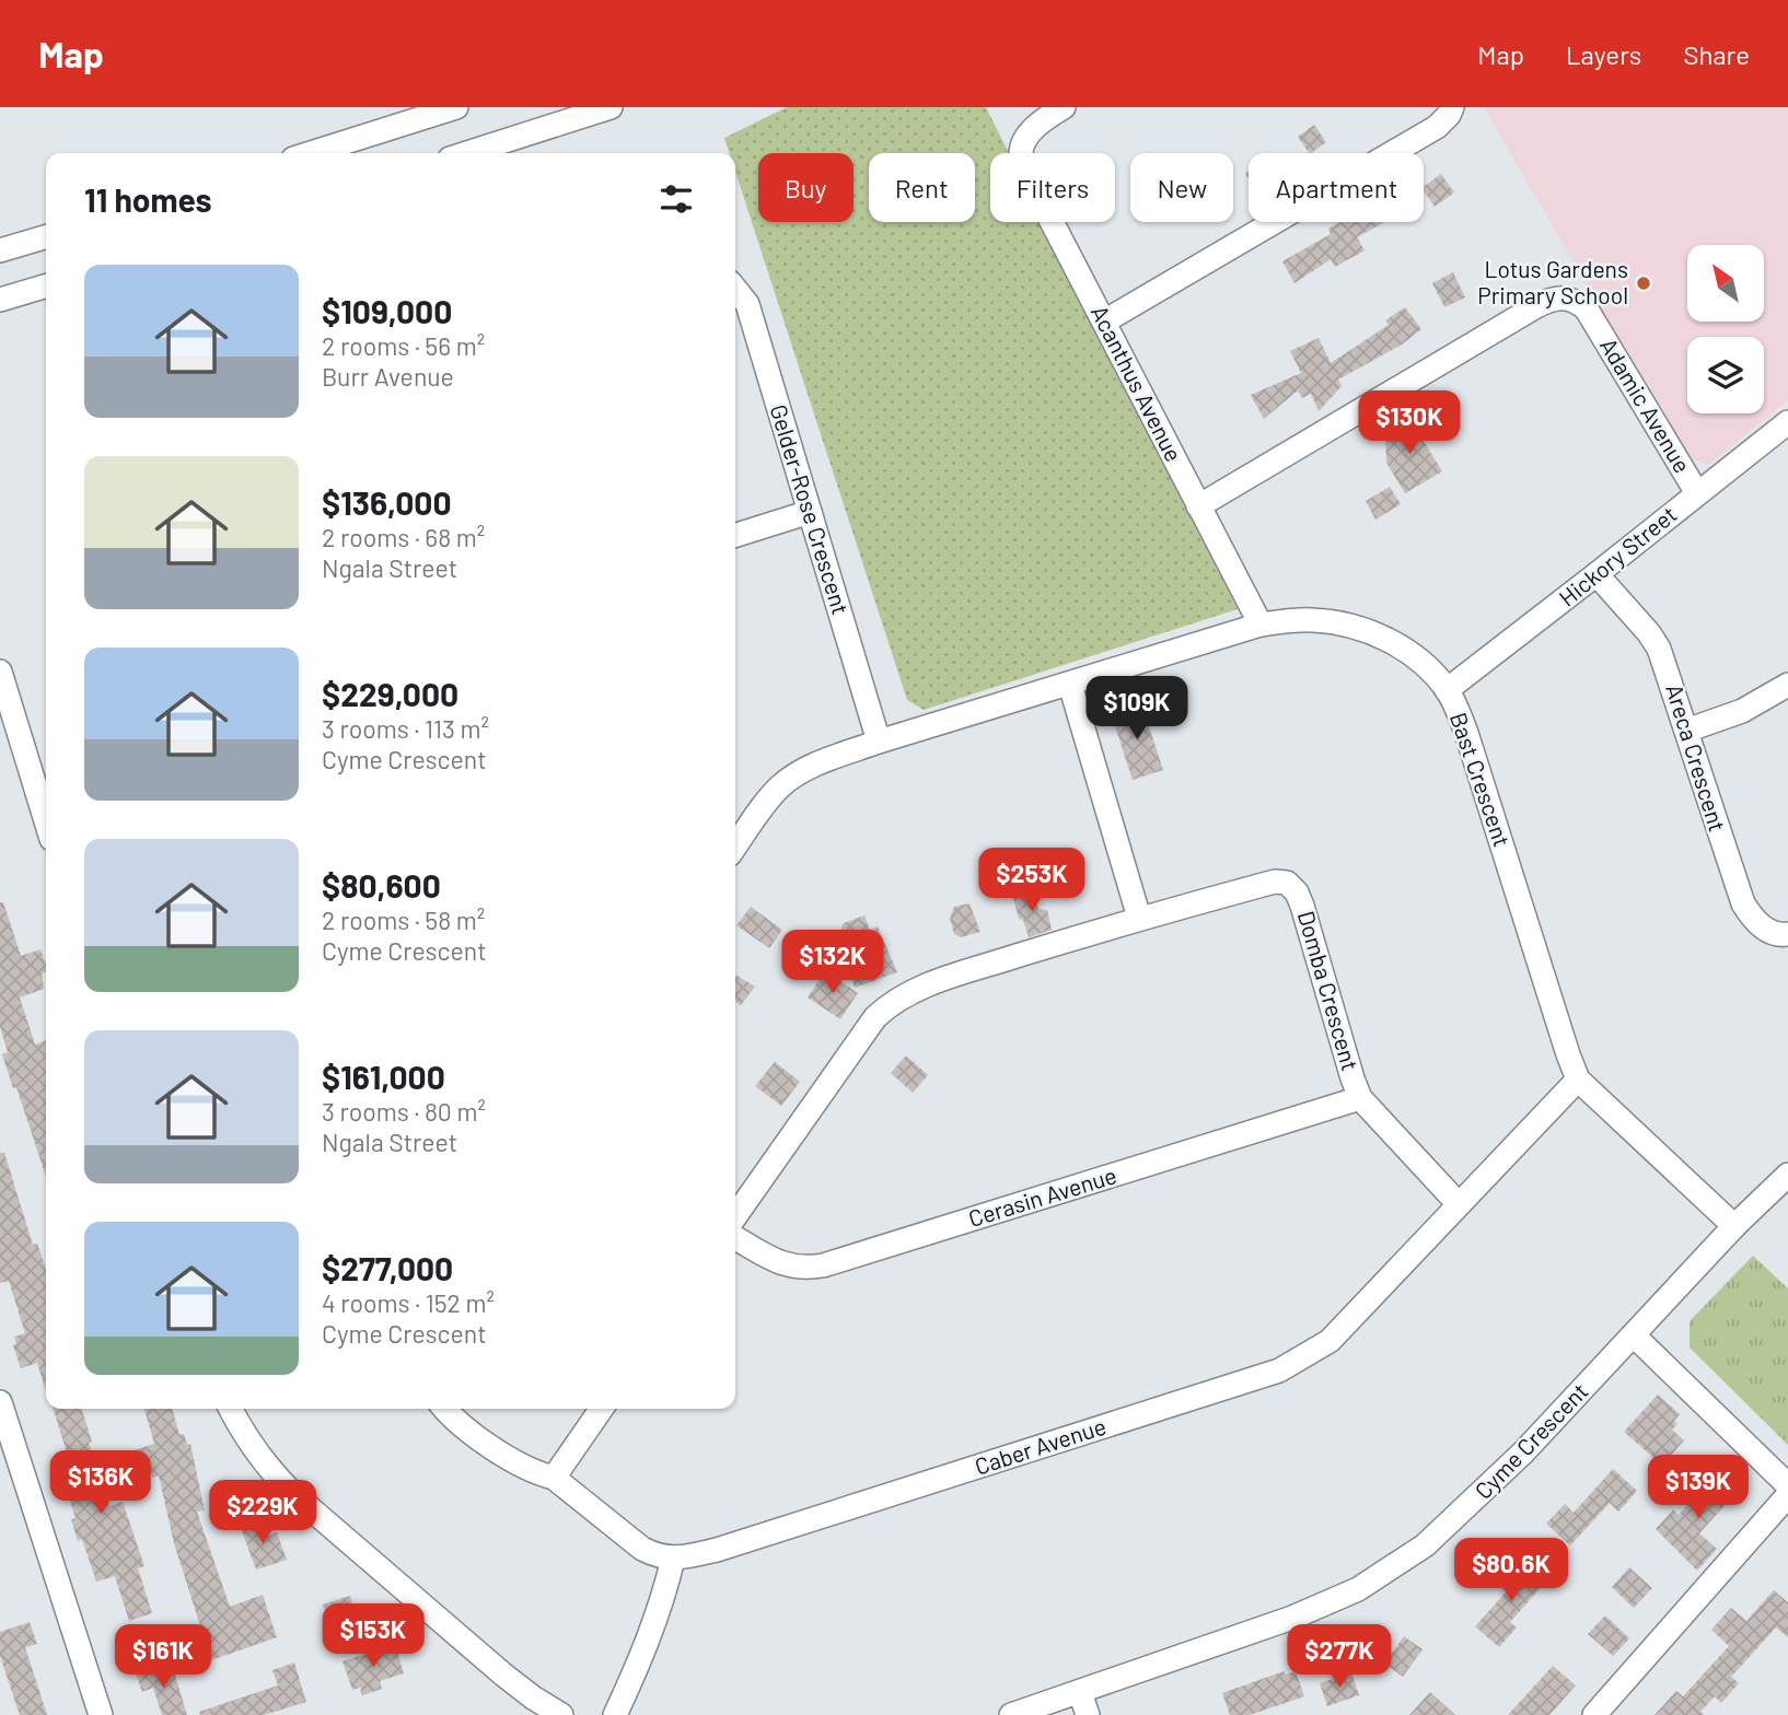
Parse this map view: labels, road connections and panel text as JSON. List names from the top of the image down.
{
  "streets": {
    "street": [
      "Acanthus Avenue",
      "Adamic Avenue",
      "Gelder-Rose Crescent",
      "Hickory Street",
      "Areca Crescent",
      "Bast Crescent",
      "Domba Crescent",
      "Cerasin Avenue",
      "Cyme Crescent",
      "Caber Avenue"
    ]
  },
  "crossings": [
    ["Acanthus Avenue", "Adamic Avenue"],
    ["Acanthus Avenue", "Bast Crescent"],
    ["Adamic Avenue", "Hickory Street"],
    ["Gelder-Rose Crescent", "Bast Crescent"],
    ["Hickory Street", "Areca Crescent"],
    ["Hickory Street", "Bast Crescent"],
    ["Bast Crescent", "Cyme Crescent"],
    ["Bast Crescent", "Caber Avenue"],
    ["Domba Crescent", "Cerasin Avenue"],
    ["Domba Crescent", "Caber Avenue"]
  ],
  "places": ["Lotus Gardens Primary School"],
  "north": "top left",
  "page": {
    "header": "Map",
    "nav": ["Map", "Layers", "Share"],
    "chip": [
      "Buy",
      "Rent",
      "Filters",
      "New",
      "Apartment"
    ],
    "heading": "11 homes",
    "list": [
      {
        "name": "$109,000",
        "note": "2 rooms · 56 m² · Burr Avenue"
      },
      {
        "name": "$136,000",
        "note": "2 rooms · 68 m² · Ngala Street"
      },
      {
        "name": "$229,000",
        "note": "3 rooms · 113 m² · Cyme Crescent"
      },
      {
        "name": "$80,600",
        "note": "2 rooms · 58 m² · Cyme Crescent"
      },
      {
        "name": "$161,000",
        "note": "3 rooms · 80 m² · Ngala Street"
      },
      {
        "name": "$277,000",
        "note": "4 rooms · 152 m² · Cyme Crescent"
      }
    ],
    "price": [
      "$130K",
      "$109K",
      "$253K",
      "$132K",
      "$136K",
      "$139K",
      "$229K",
      "$80.6K",
      "$153K",
      "$161K",
      "$277K"
    ]
  }
}
